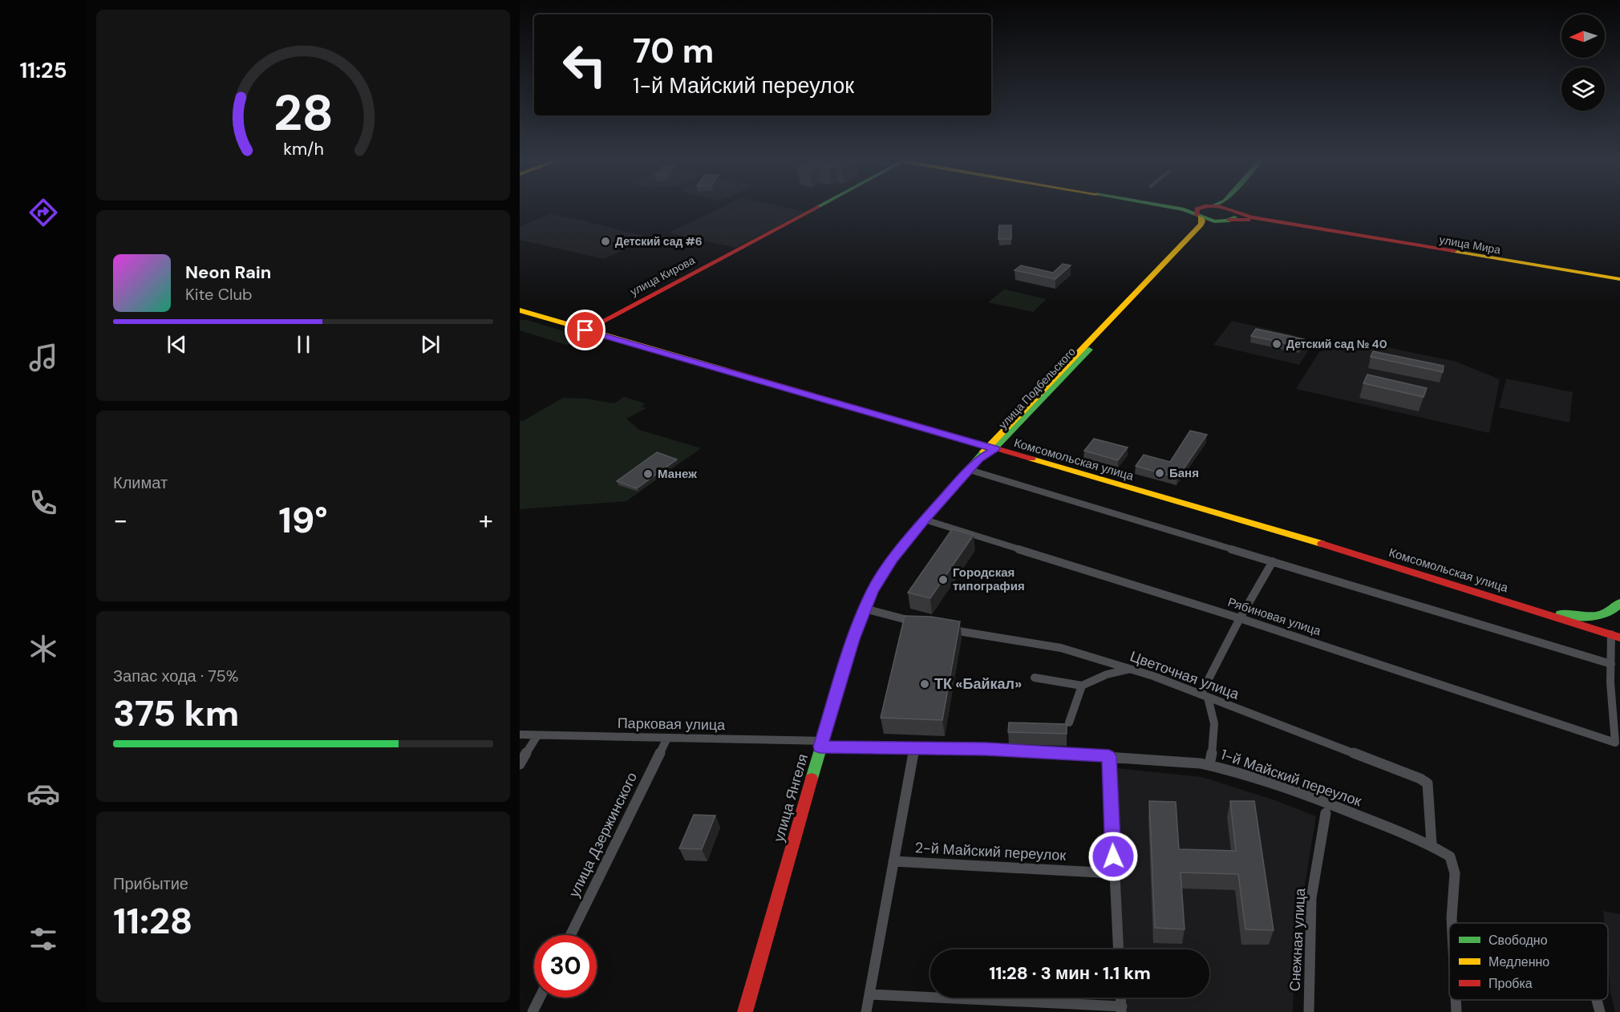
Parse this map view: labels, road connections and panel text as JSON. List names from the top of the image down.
{
  "streets": {
    "main road": [
      "улица Мира",
      "улица Кирова",
      "улица Подбельского",
      "Комсомольская улица",
      "улица Янгеля"
    ],
    "street": [
      "Рябиновая улица",
      "Цветочная улица",
      "Парковая улица",
      "1-й Майский переулок",
      "улица Дзержинского",
      "2-й Майский переулок",
      "Снежная улица"
    ]
  },
  "crossings": [
    ["улица Мира", "улица Подбельского"],
    ["улица Кирова", "Комсомольская улица"],
    ["улица Подбельского", "Комсомольская улица"],
    ["улица Подбельского", "улица Янгеля"],
    ["Рябиновая улица", "улица Янгеля"],
    ["Цветочная улица", "1-й Майский переулок"],
    ["Парковая улица", "1-й Майский переулок"],
    ["Парковая улица", "улица Янгеля"],
    ["Парковая улица", "улица Дзержинского"],
    ["1-й Майский переулок", "улица Янгеля"]
  ],
  "places": [
    "Детский сад #6",
    "Детский сад № 40",
    "Баня",
    "Манеж",
    "Городская типография",
    "ТК «Байкал»"
  ],
  "legend": ["Свободно", "Медленно", "Пробка"],
  "north": "left",
  "page": {
    "tabs": "11:25",
    "turn": ["70 m", "1-й Майский переулок"],
    "song": ["Neon Rain", "Kite Club"],
    "tile": [
      "Климат",
      ["Запас хода · 75%", "375 km"],
      ["Прибытие", "11:28"]
    ],
    "heat": ["−", "19°", "+"],
    "limit": "30",
    "trip": "11:28 · 3 мин · 1.1 km",
    "gauge": ["28", "km/h"]
  }
}
